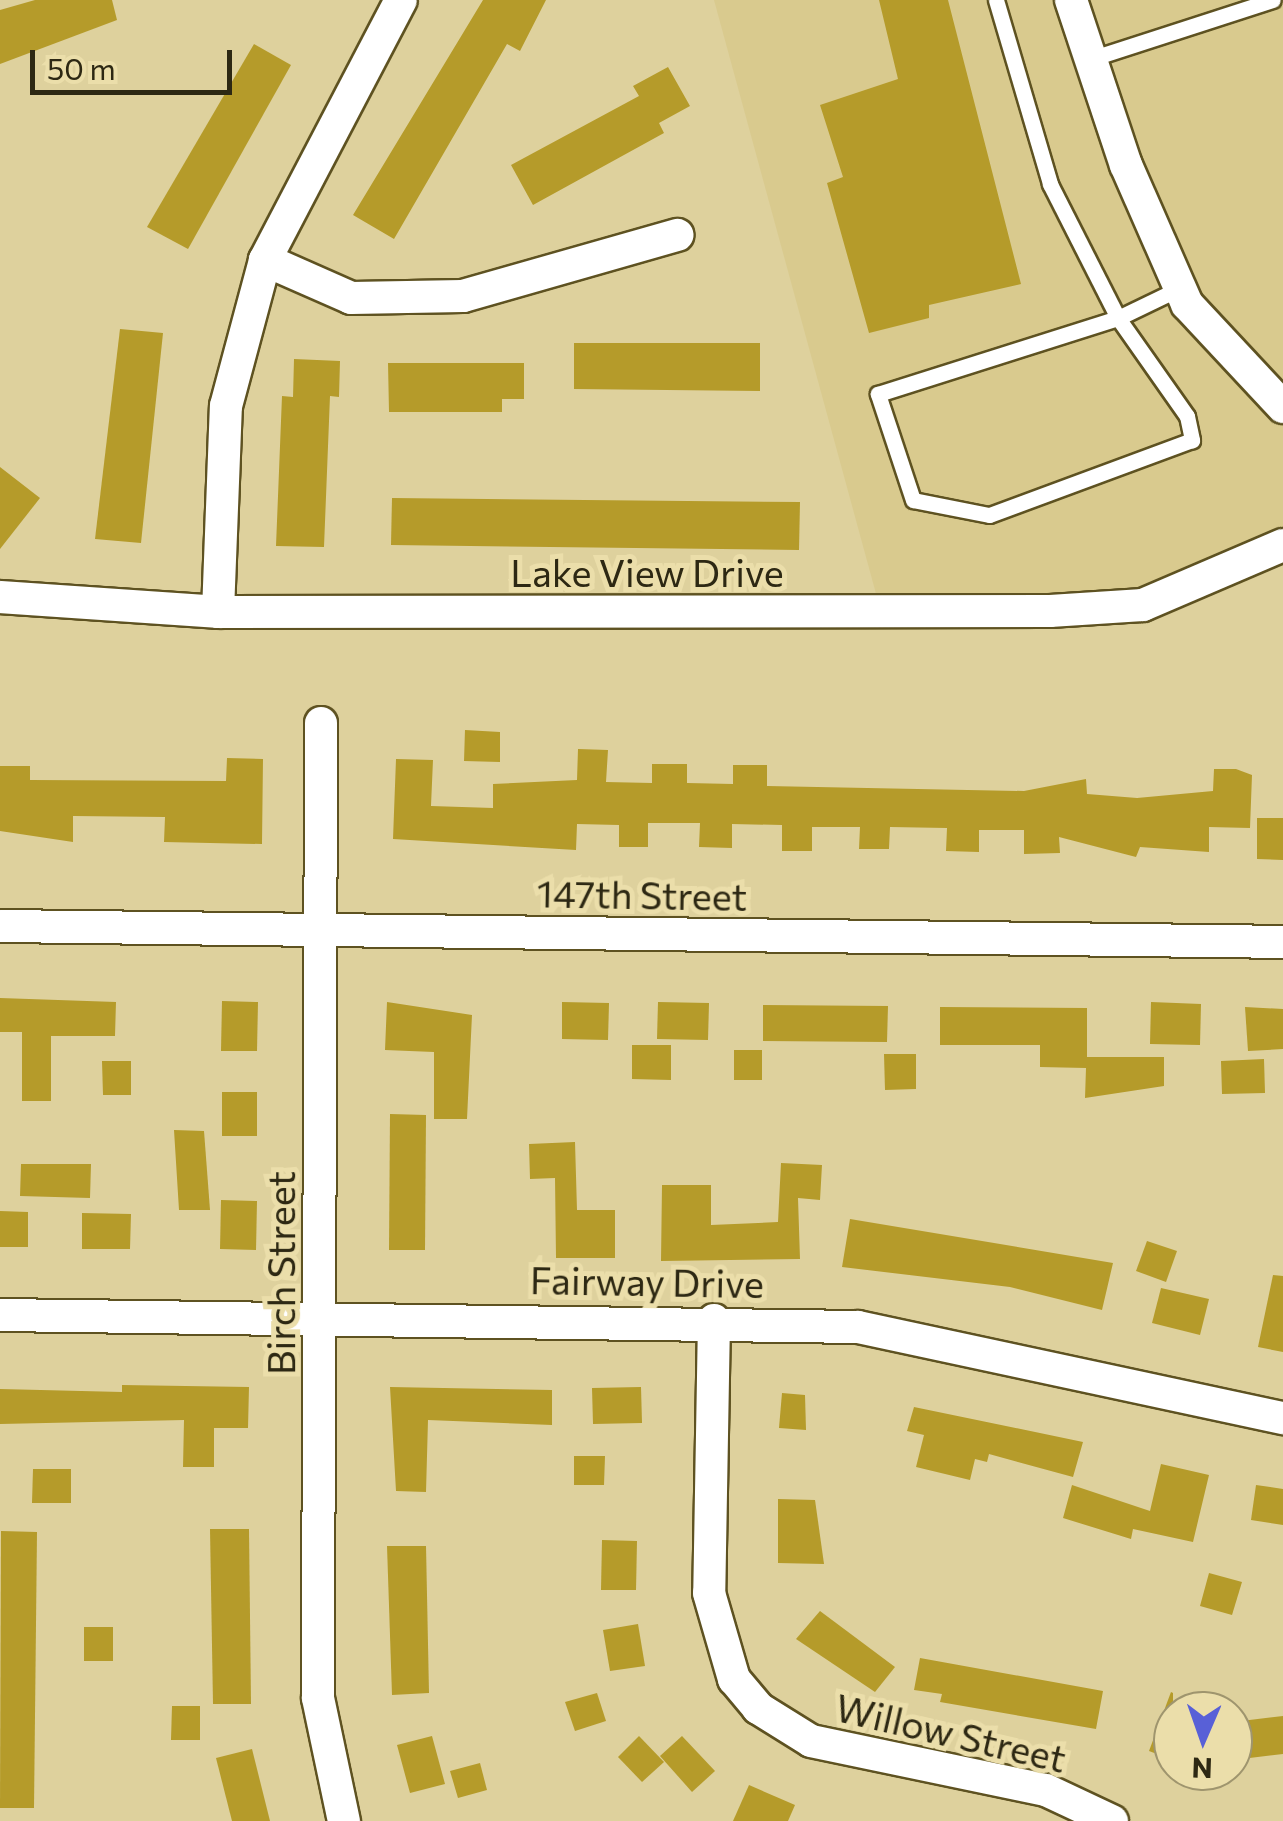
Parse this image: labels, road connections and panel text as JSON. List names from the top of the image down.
{
  "streets": {
    "street": [
      "Lake View Drive",
      "147th Street",
      "Birch Street",
      "Fairway Drive",
      "Willow Street"
    ]
  },
  "crossings": [
    ["147th Street", "Birch Street"],
    ["Birch Street", "Fairway Drive"],
    ["Fairway Drive", "Willow Street"]
  ],
  "scale_bar": "50 m",
  "north": "bottom"
}
